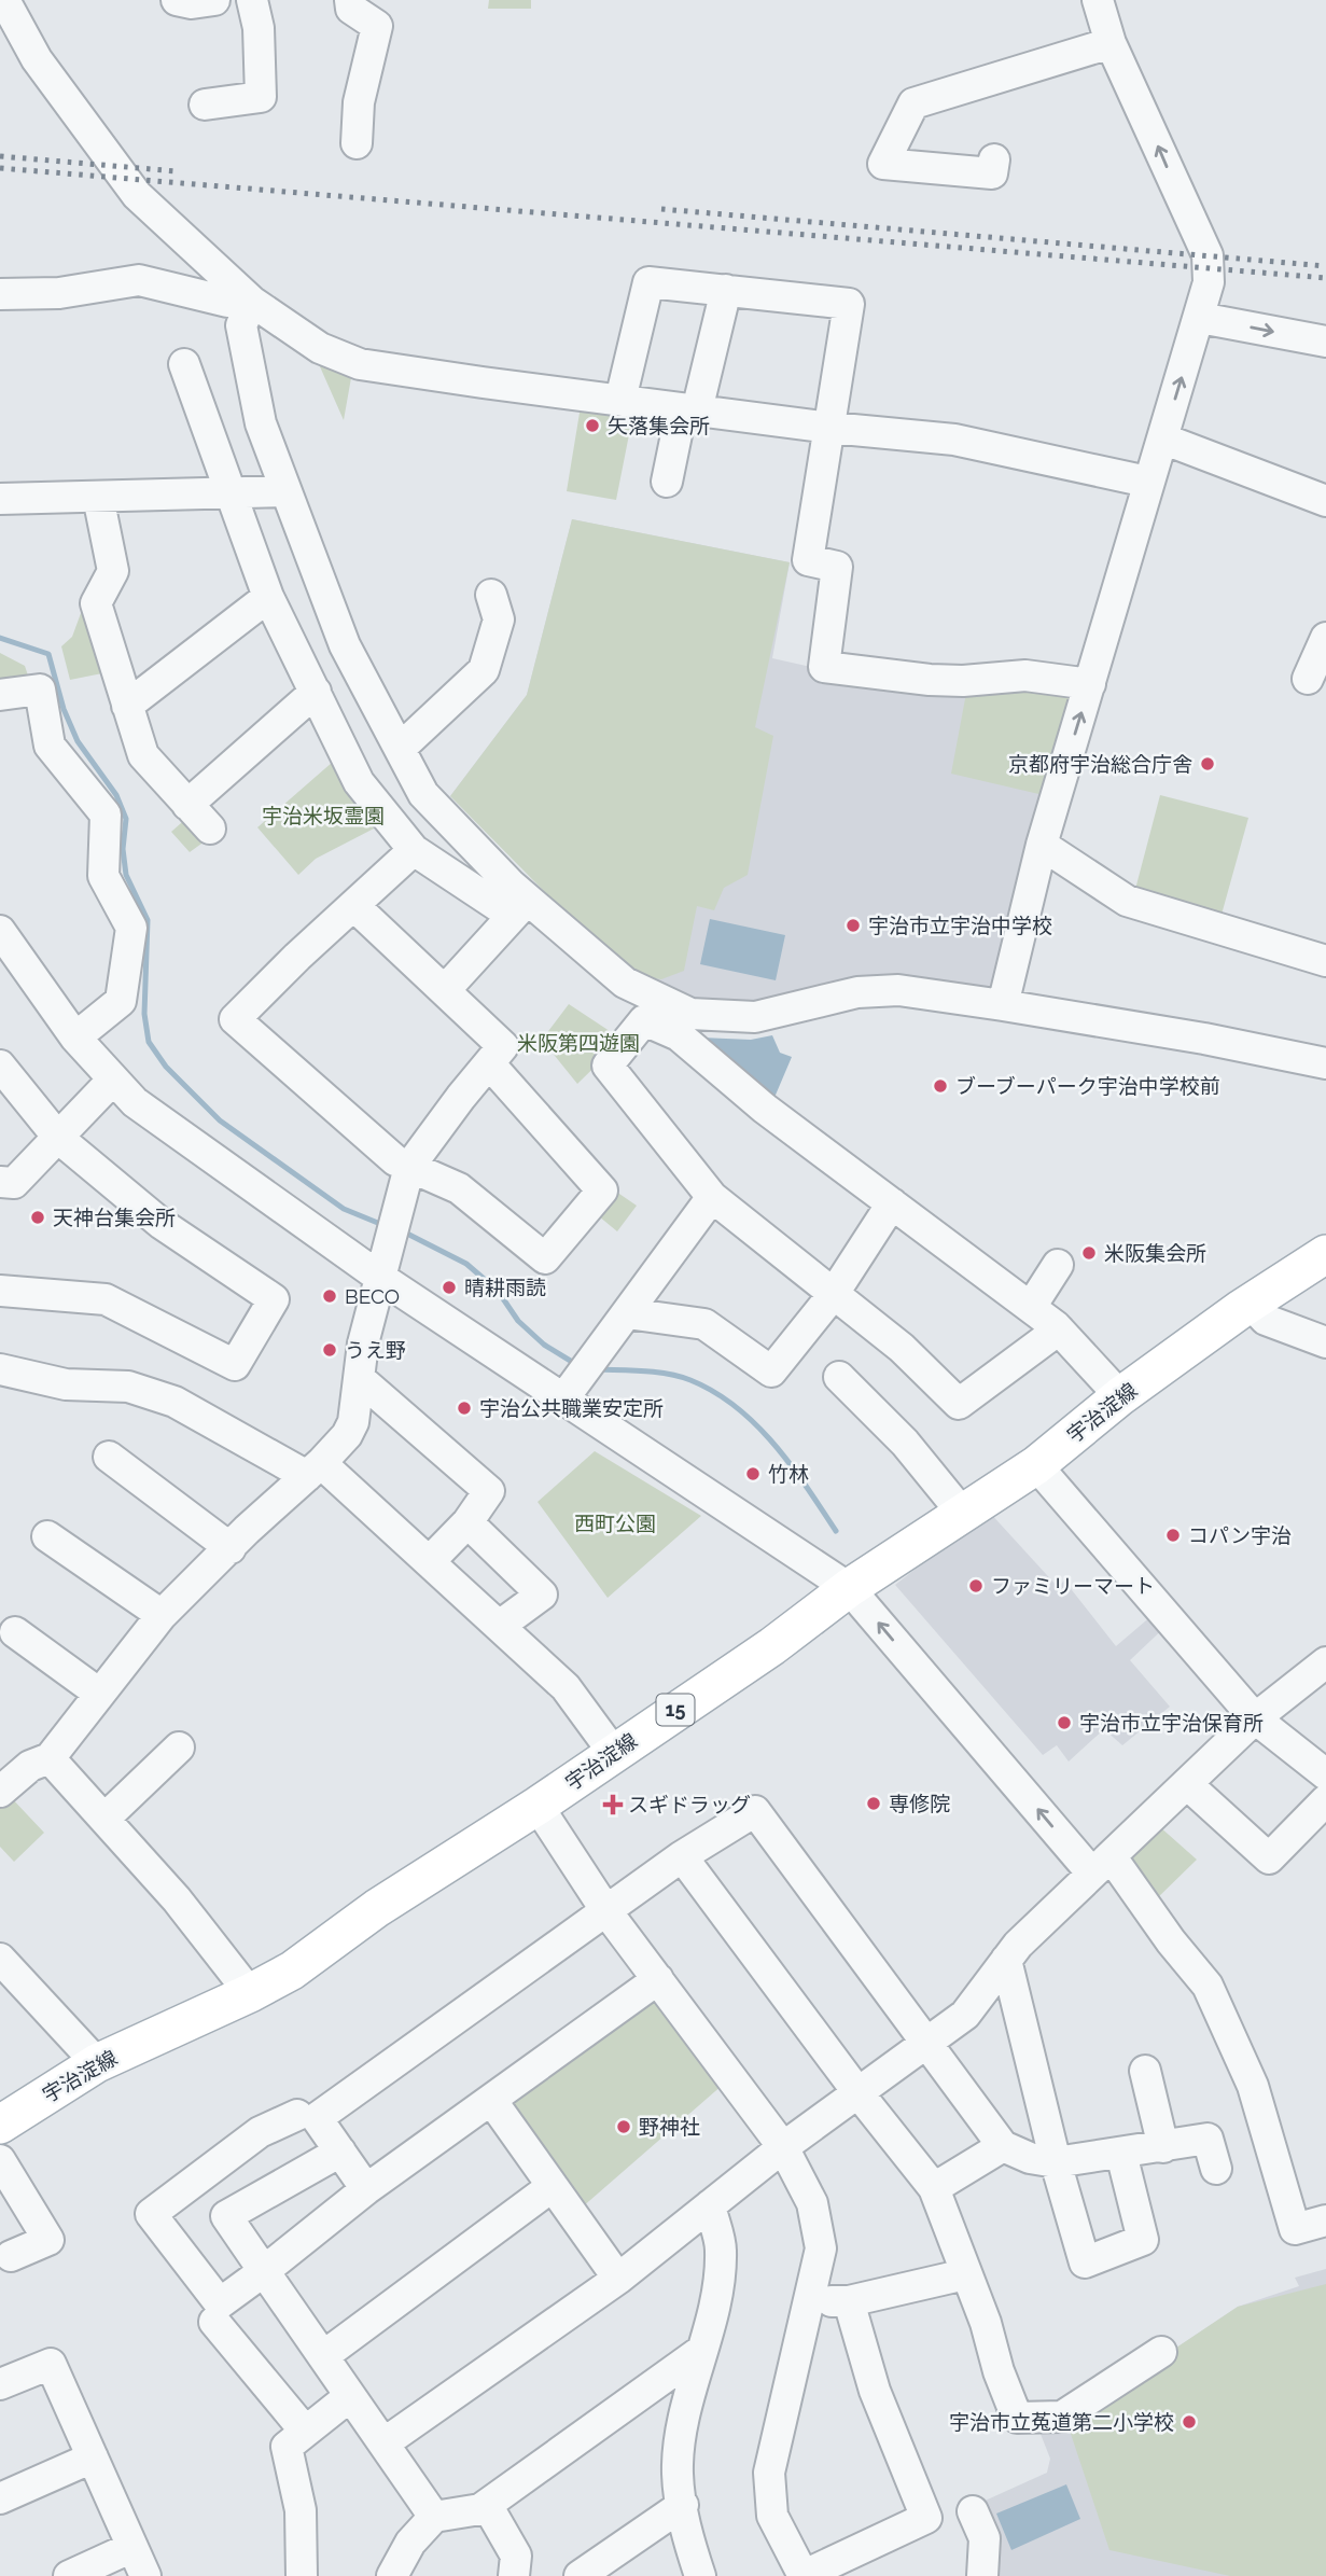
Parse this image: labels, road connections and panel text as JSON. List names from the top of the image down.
{
  "streets": {
    "main road": ["宇治淀線", "15"]
  },
  "parks": ["宇治米坂霊園", "米阪第四遊園", "西町公園"],
  "places": {
    "other": [
      "矢落集会所",
      "京都府宇治総合庁舎",
      "宇治市立宇治中学校",
      "ブーブーパーク宇治中学校前",
      "天神台集会所",
      "米阪集会所",
      "晴耕雨読",
      "BECO",
      "うえ野",
      "宇治公共職業安定所",
      "竹林",
      "コパン宇治",
      "ファミリーマート",
      "宇治市立宇治保育所",
      "専修院",
      "野神社",
      "宇治市立菟道第二小学校"
    ],
    "health": ["スギドラッグ"]
  }
}
